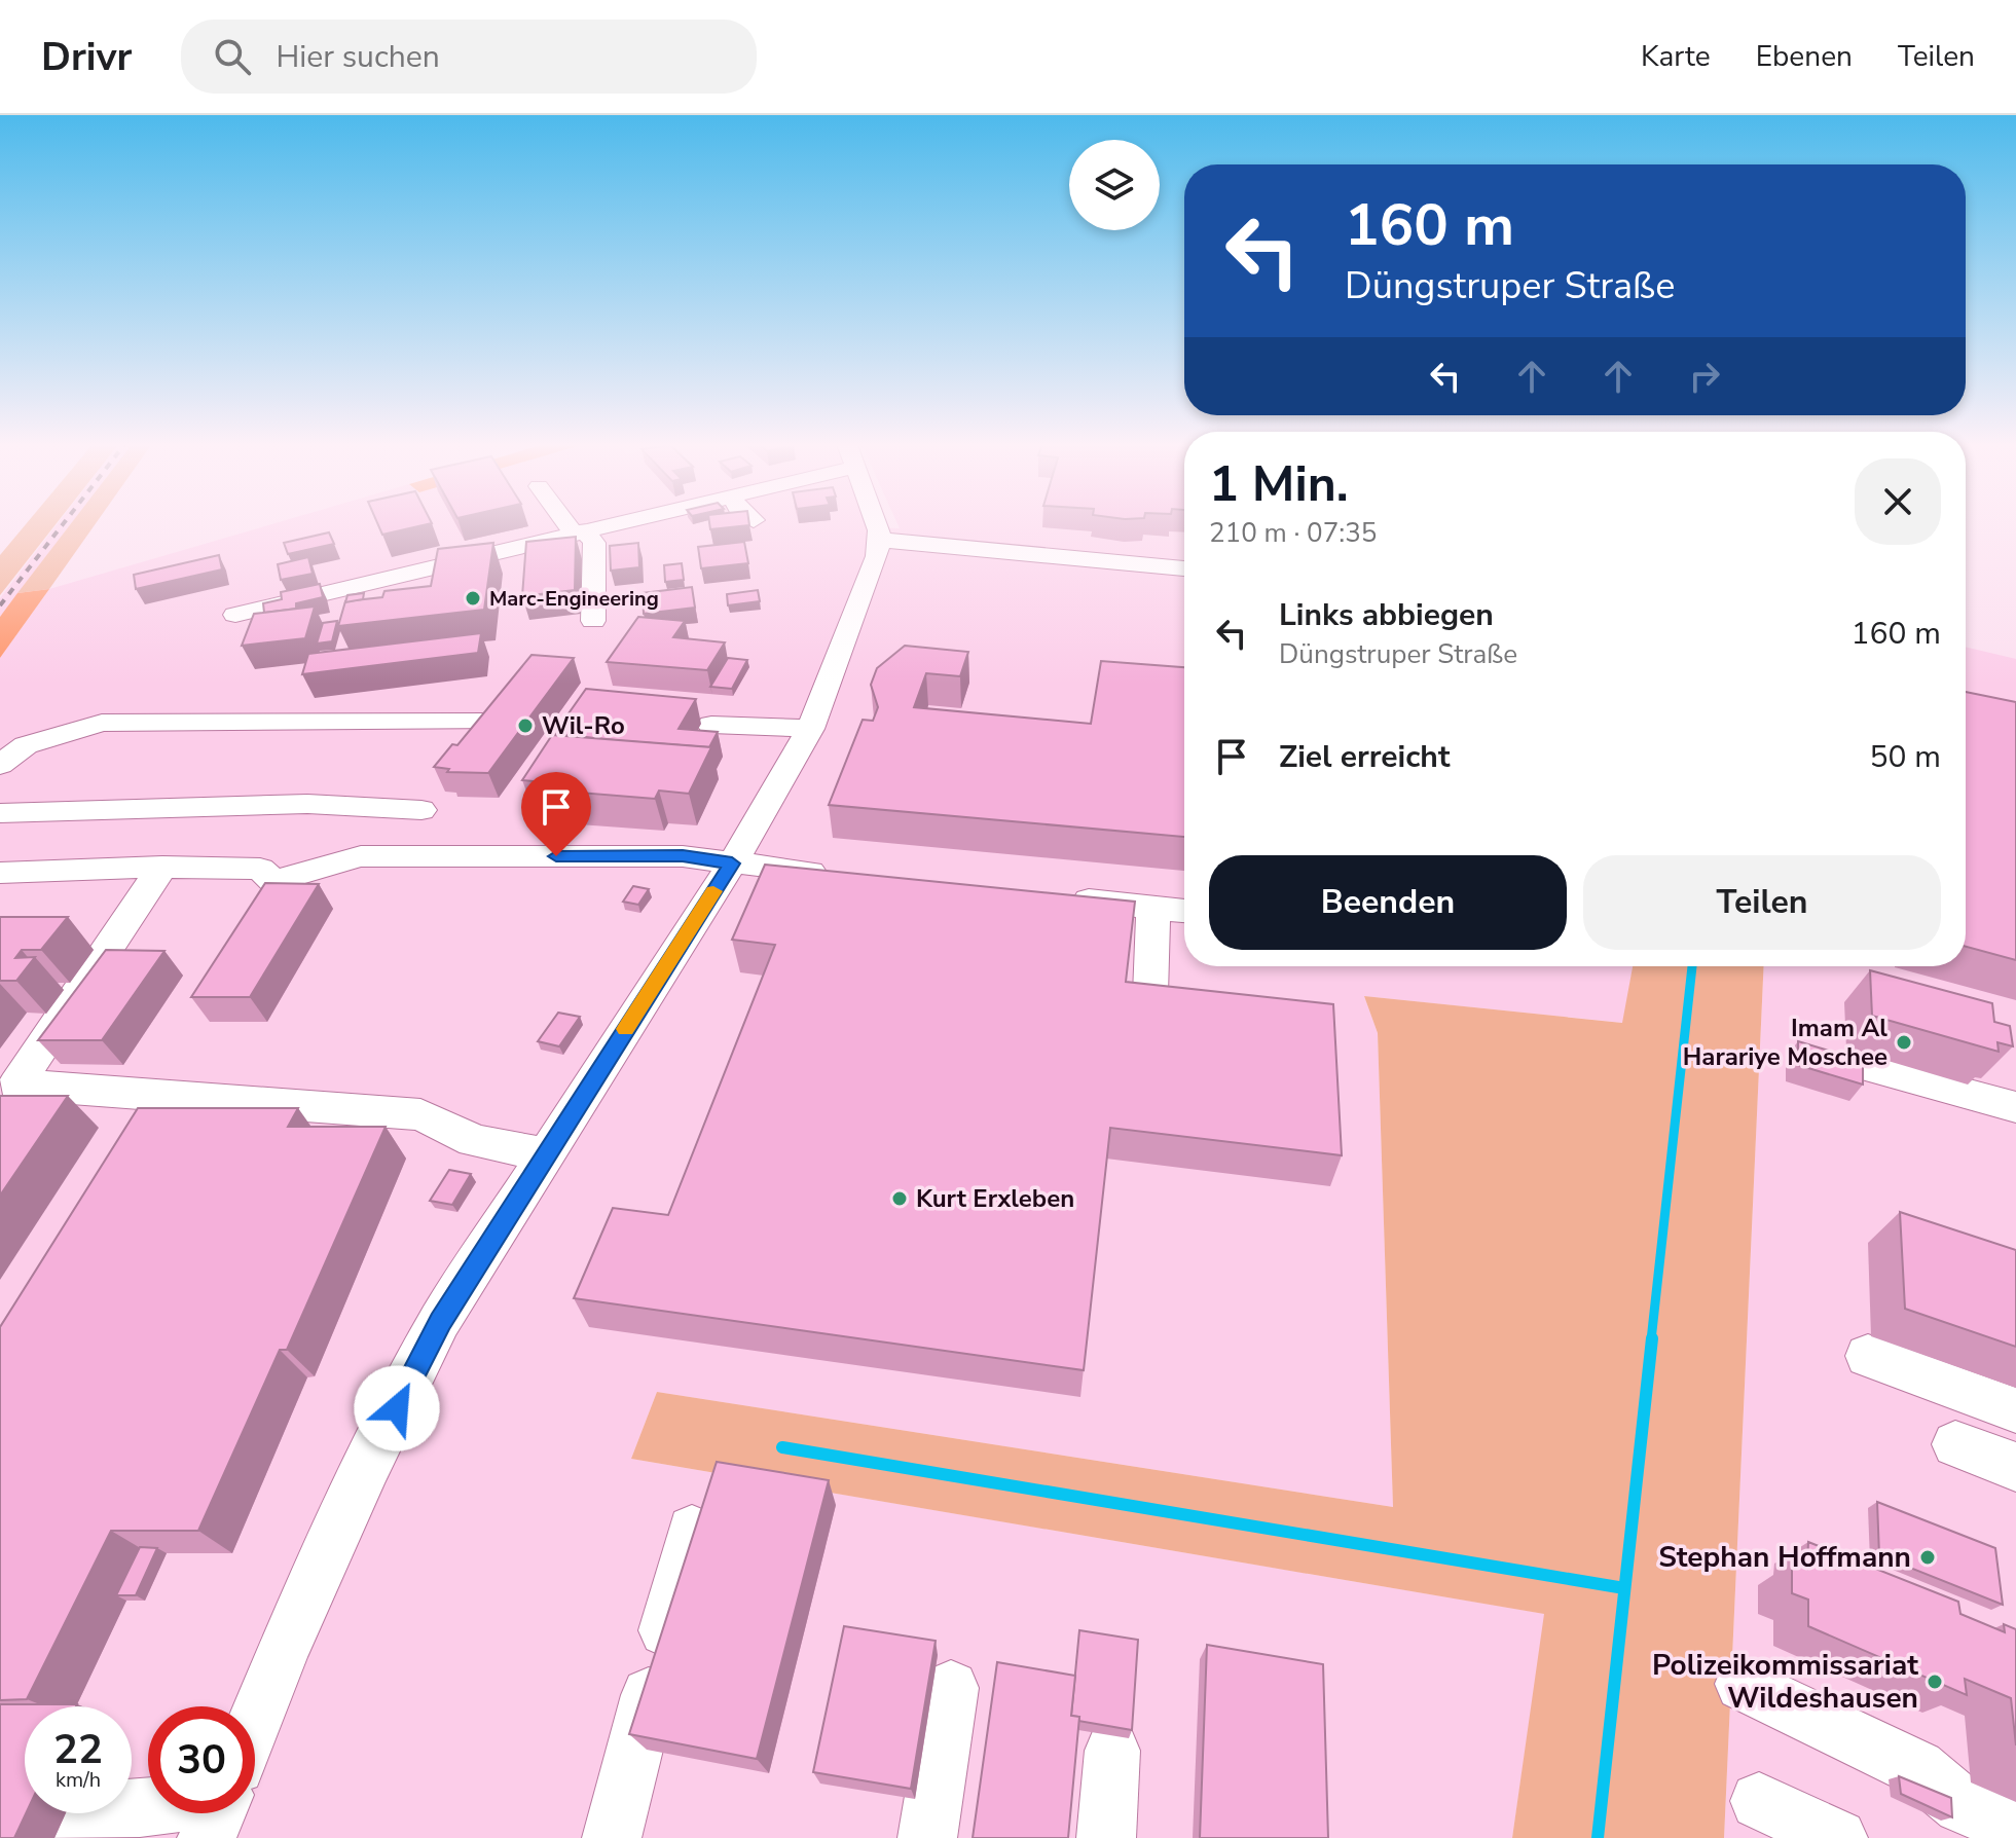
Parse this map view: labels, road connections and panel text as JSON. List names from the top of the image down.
{
  "places": [
    "Marc-Engineering",
    "Wil-Ro",
    "Imam Al Harariye Moschee",
    "Kurt Erxleben",
    "Stephan Hoffmann",
    "Polizeikommissariat Wildeshausen"
  ],
  "page": {
    "header": "Drivr",
    "search": "Hier suchen",
    "nav": ["Karte", "Ebenen", "Teilen"],
    "turn": ["160 m", "Düngstruper Straße"],
    "heading": ["1 Min.", "210 m · 07:35"],
    "list": [
      {
        "name": "Links abbiegen",
        "note": "Düngstruper Straße",
        "value": "160 m"
      },
      {
        "name": "Ziel erreicht",
        "value": "50 m"
      }
    ],
    "buttons": ["Beenden", "Teilen"],
    "speed": "22 km/h",
    "limit": "30"
  }
}
